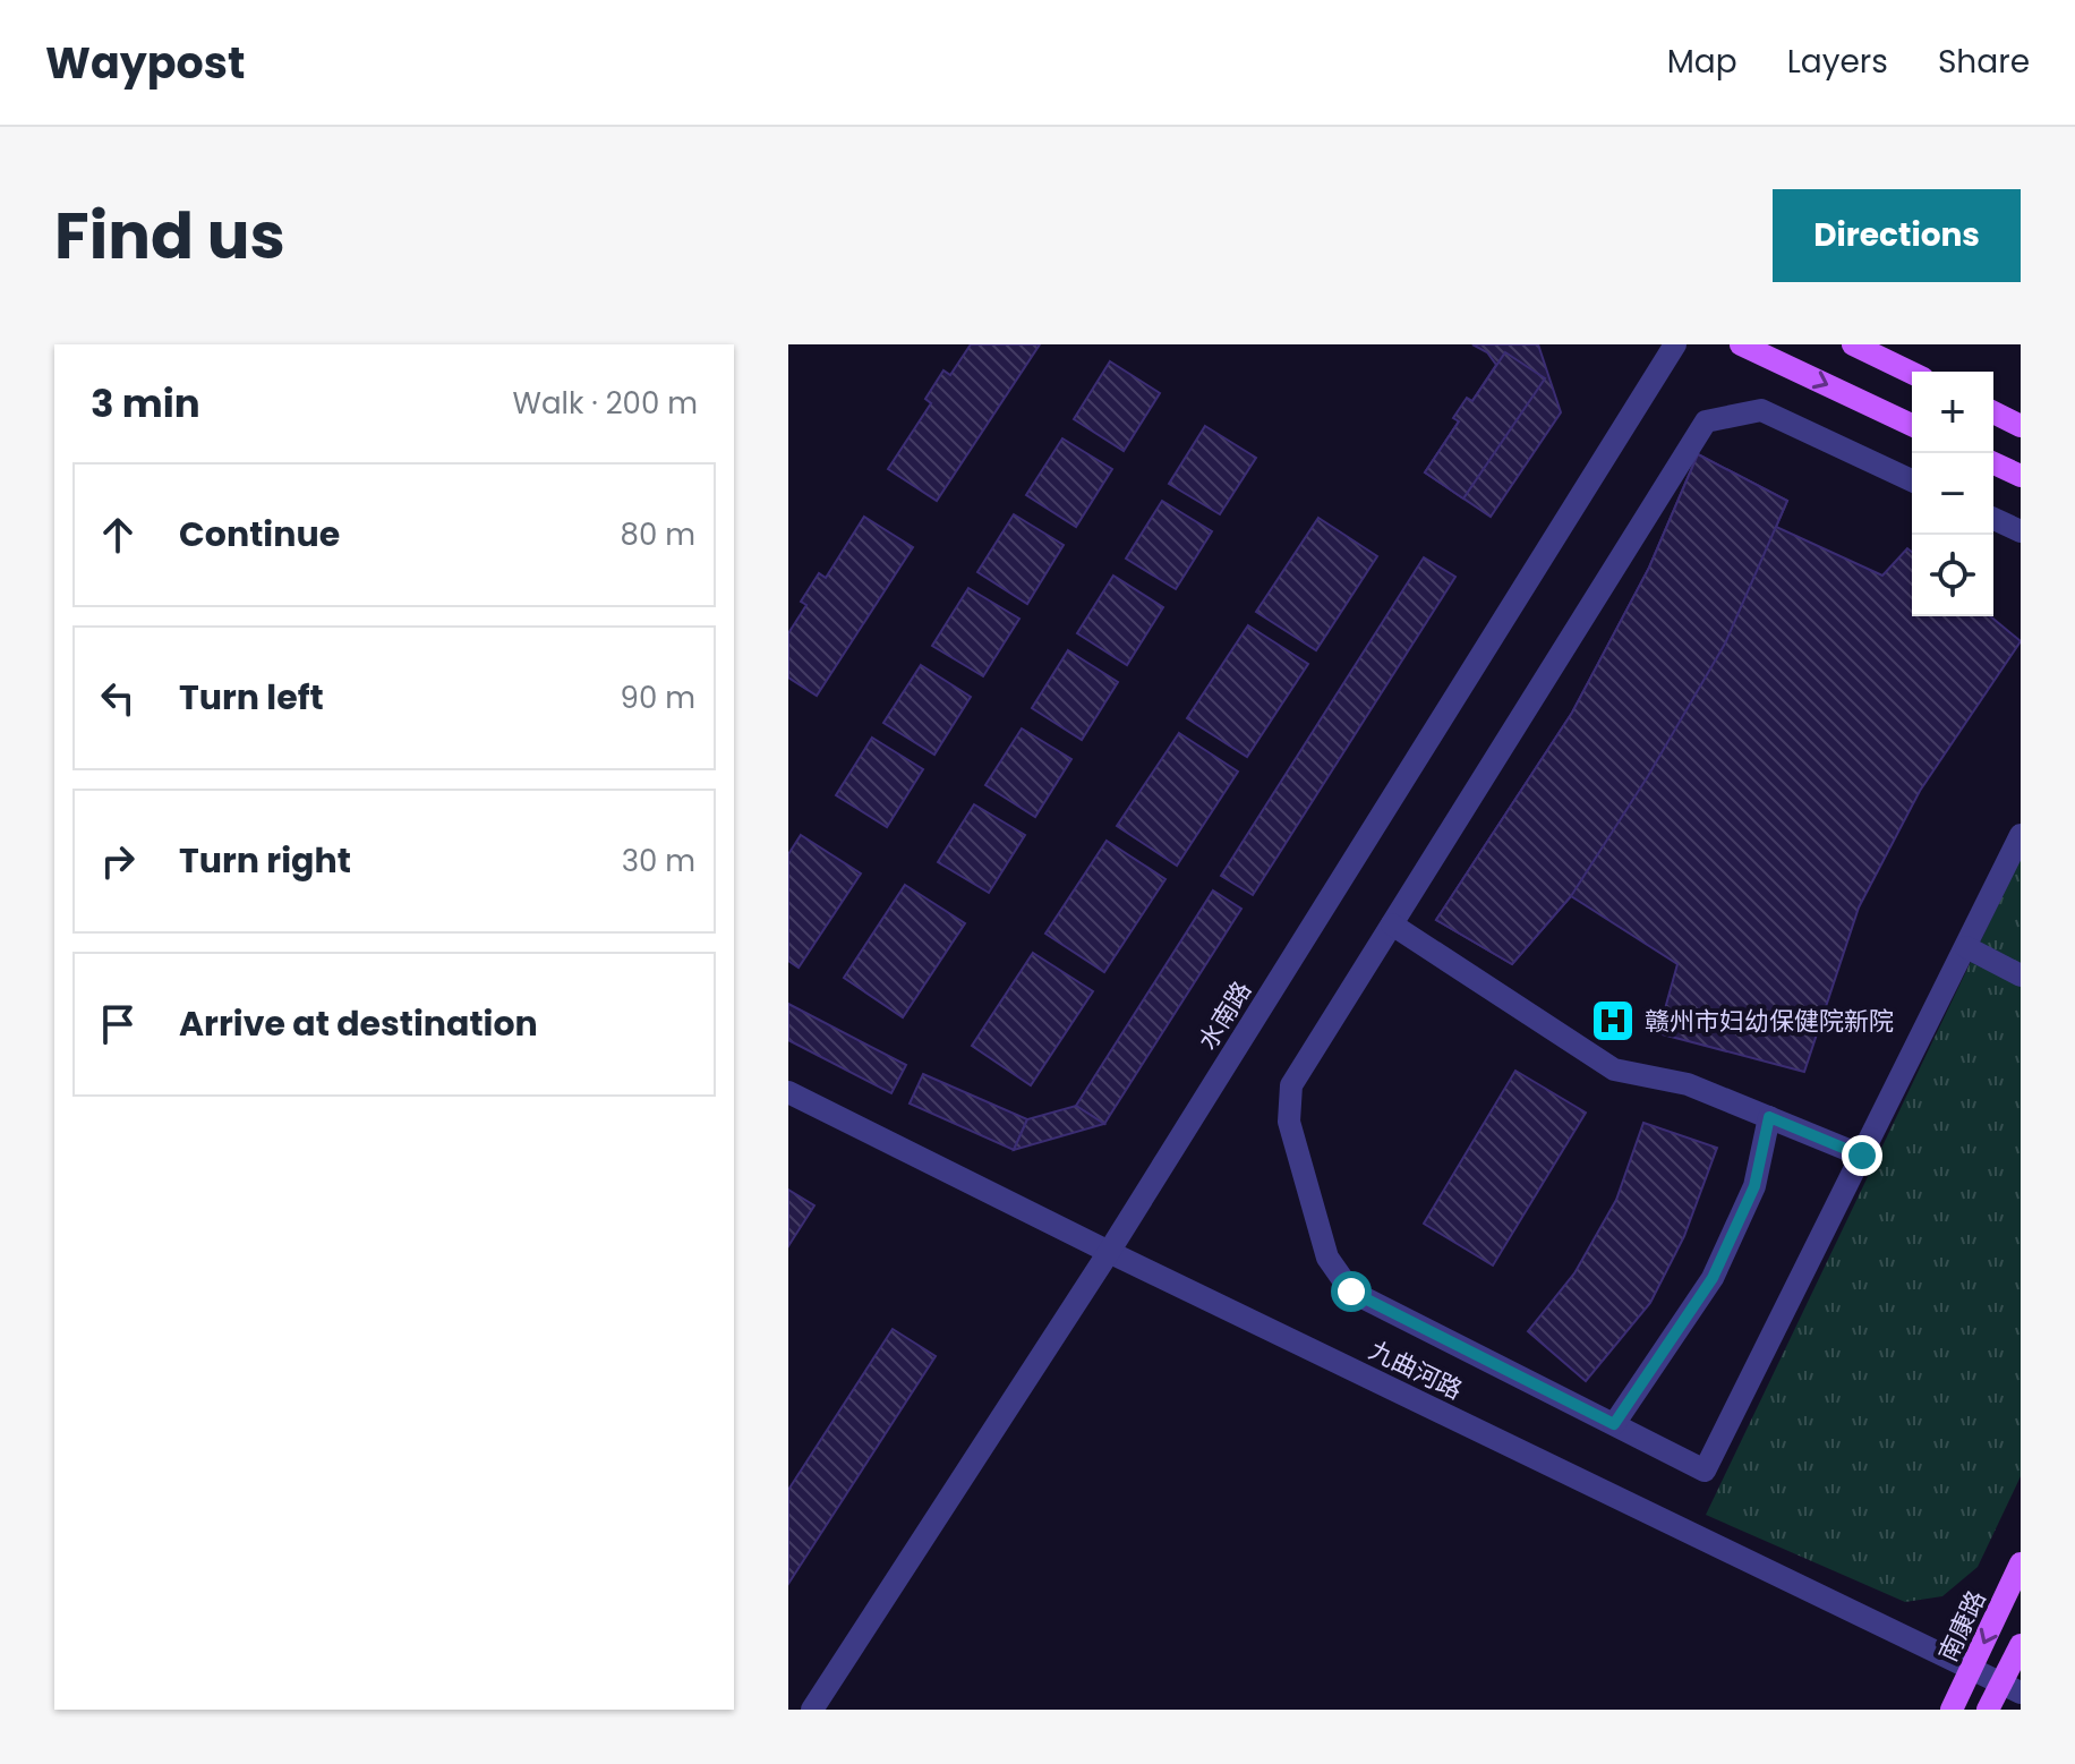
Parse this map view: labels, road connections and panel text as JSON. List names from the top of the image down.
{
  "streets": {
    "main road": ["南康路"],
    "street": ["水南路", "九曲河路"]
  },
  "crossings": [
    ["水南路", "九曲河路"],
    ["九曲河路", "南康路"]
  ],
  "places": {
    "hospital": ["赣州市妇幼保健院新院"]
  },
  "page": {
    "header": "Waypost",
    "nav": ["Map", "Layers", "Share"],
    "title": "Find us",
    "buttons": "Directions",
    "heading": ["3 min", "Walk · 200 m"],
    "map_buttons": ["+", "−"],
    "list": [
      ["Continue", "80 m"],
      ["Turn left", "90 m"],
      ["Turn right", "30 m"],
      "Arrive at destination"
    ]
  }
}
